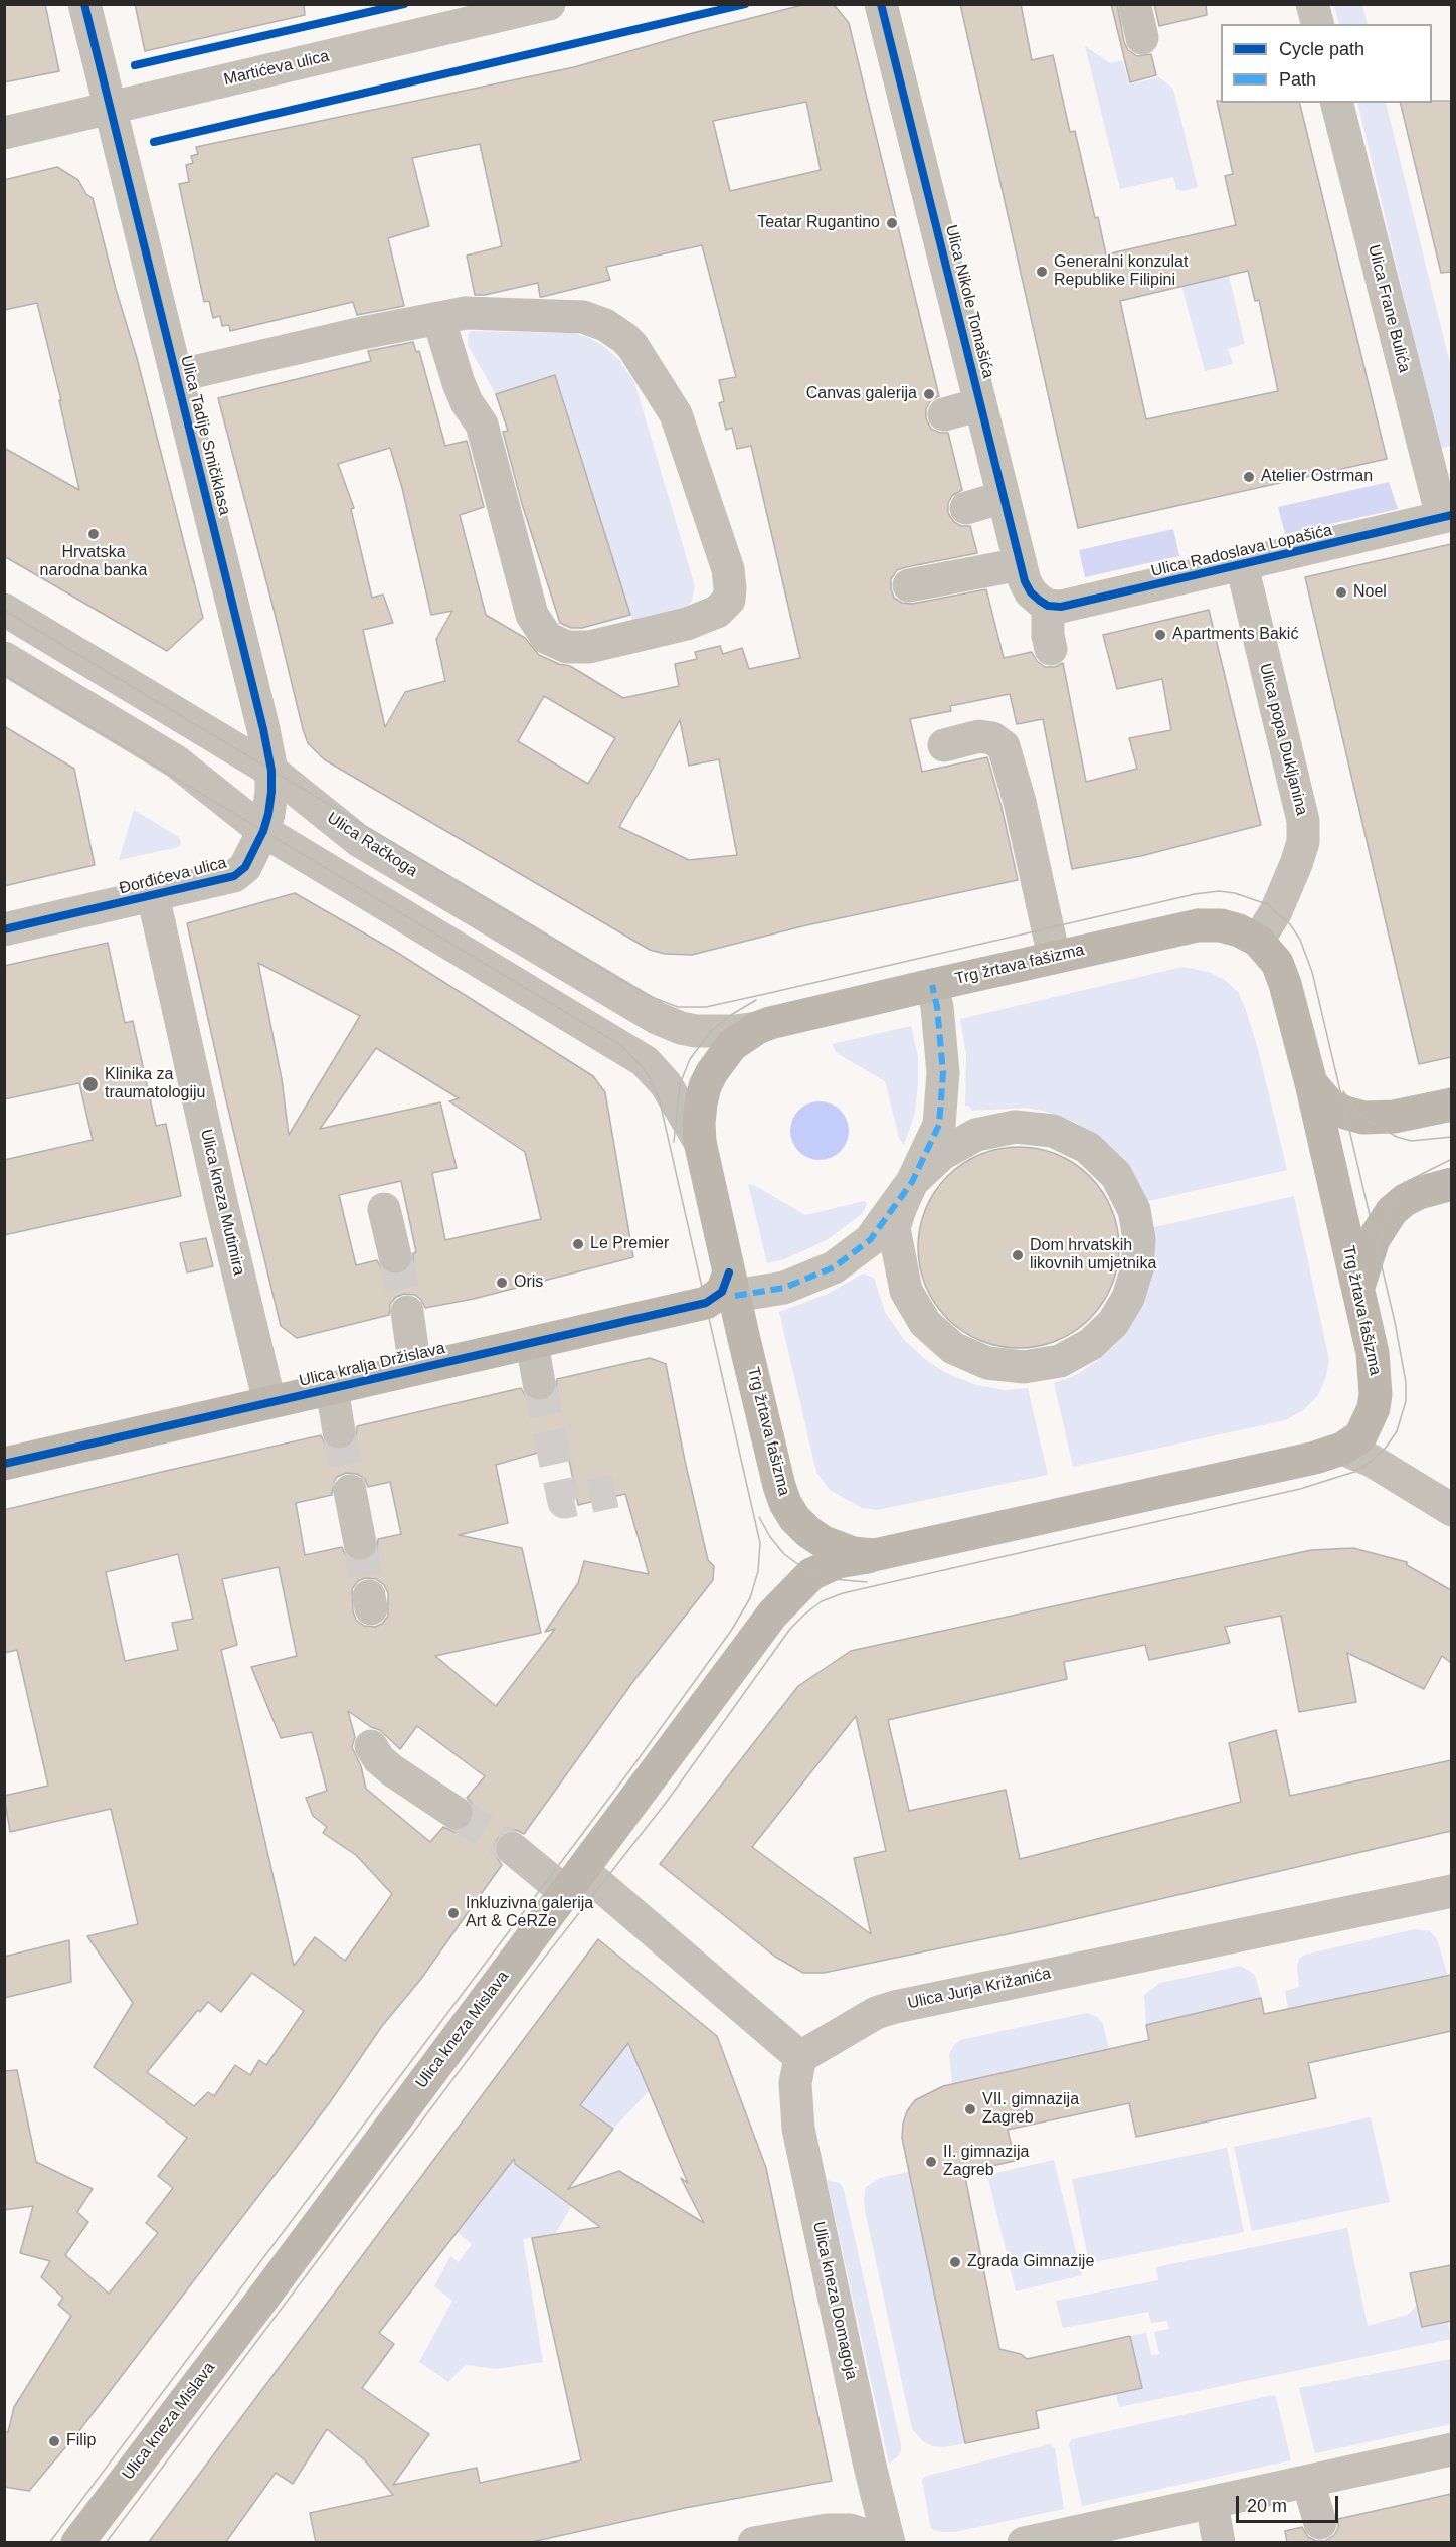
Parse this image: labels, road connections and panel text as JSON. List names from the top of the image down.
{
  "streets": {
    "main road": ["Trg žrtava fašizma", "Ulica kralja Držislava", "Ulica kneza Mislava"],
    "street": [
      "Martićeva ulica",
      "Ulica Nikole Tomašića",
      "Ulica Frane Bulića",
      "Ulica Tadije Smičiklasa",
      "Ulica Radoslava Lopašića",
      "Ulica popa Dukljanina",
      "Ulica Račkoga",
      "Đorđićeva ulica",
      "Ulica kneza Mutimira",
      "Ulica Jurja Križanića",
      "Ulica kneza Domagoja"
    ]
  },
  "crossings": [
    ["Martićeva ulica", "Ulica Tadije Smičiklasa"],
    ["Ulica Nikole Tomašića", "Ulica Radoslava Lopašića"],
    ["Ulica Frane Bulića", "Ulica Radoslava Lopašića"],
    ["Ulica Tadije Smičiklasa", "Ulica Račkoga"],
    ["Ulica Tadije Smičiklasa", "Đorđićeva ulica"],
    ["Ulica Radoslava Lopašića", "Ulica popa Dukljanina"],
    ["Ulica popa Dukljanina", "Trg žrtava fašizma"],
    ["Ulica Račkoga", "Đorđićeva ulica"],
    ["Ulica Račkoga", "Trg žrtava fašizma"],
    ["Đorđićeva ulica", "Ulica kneza Mutimira"],
    ["Trg žrtava fašizma", "Ulica kralja Držislava"],
    ["Trg žrtava fašizma", "Ulica kneza Mislava"],
    ["Ulica kneza Mutimira", "Ulica kralja Držislava"],
    ["Ulica Jurja Križanića", "Ulica kneza Domagoja"]
  ],
  "places": [
    "Teatar Rugantino",
    "Generalni konzulat Republike Filipini",
    "Canvas galerija",
    "Atelier Ostrman",
    "Hrvatska narodna banka",
    "Noel",
    "Apartments Bakić",
    "Klinika za traumatologiju",
    "Le Premier",
    "Dom hrvatskih likovnih umjetnika",
    "Oris",
    "Inkluzivna galerija Art & CeRZe",
    "VII. gimnazija Zagreb",
    "II. gimnazija Zagreb",
    "Zgrada Gimnazije",
    "Filip"
  ],
  "legend": ["Cycle path", "Path"],
  "scale_bar": "20 m"
}
